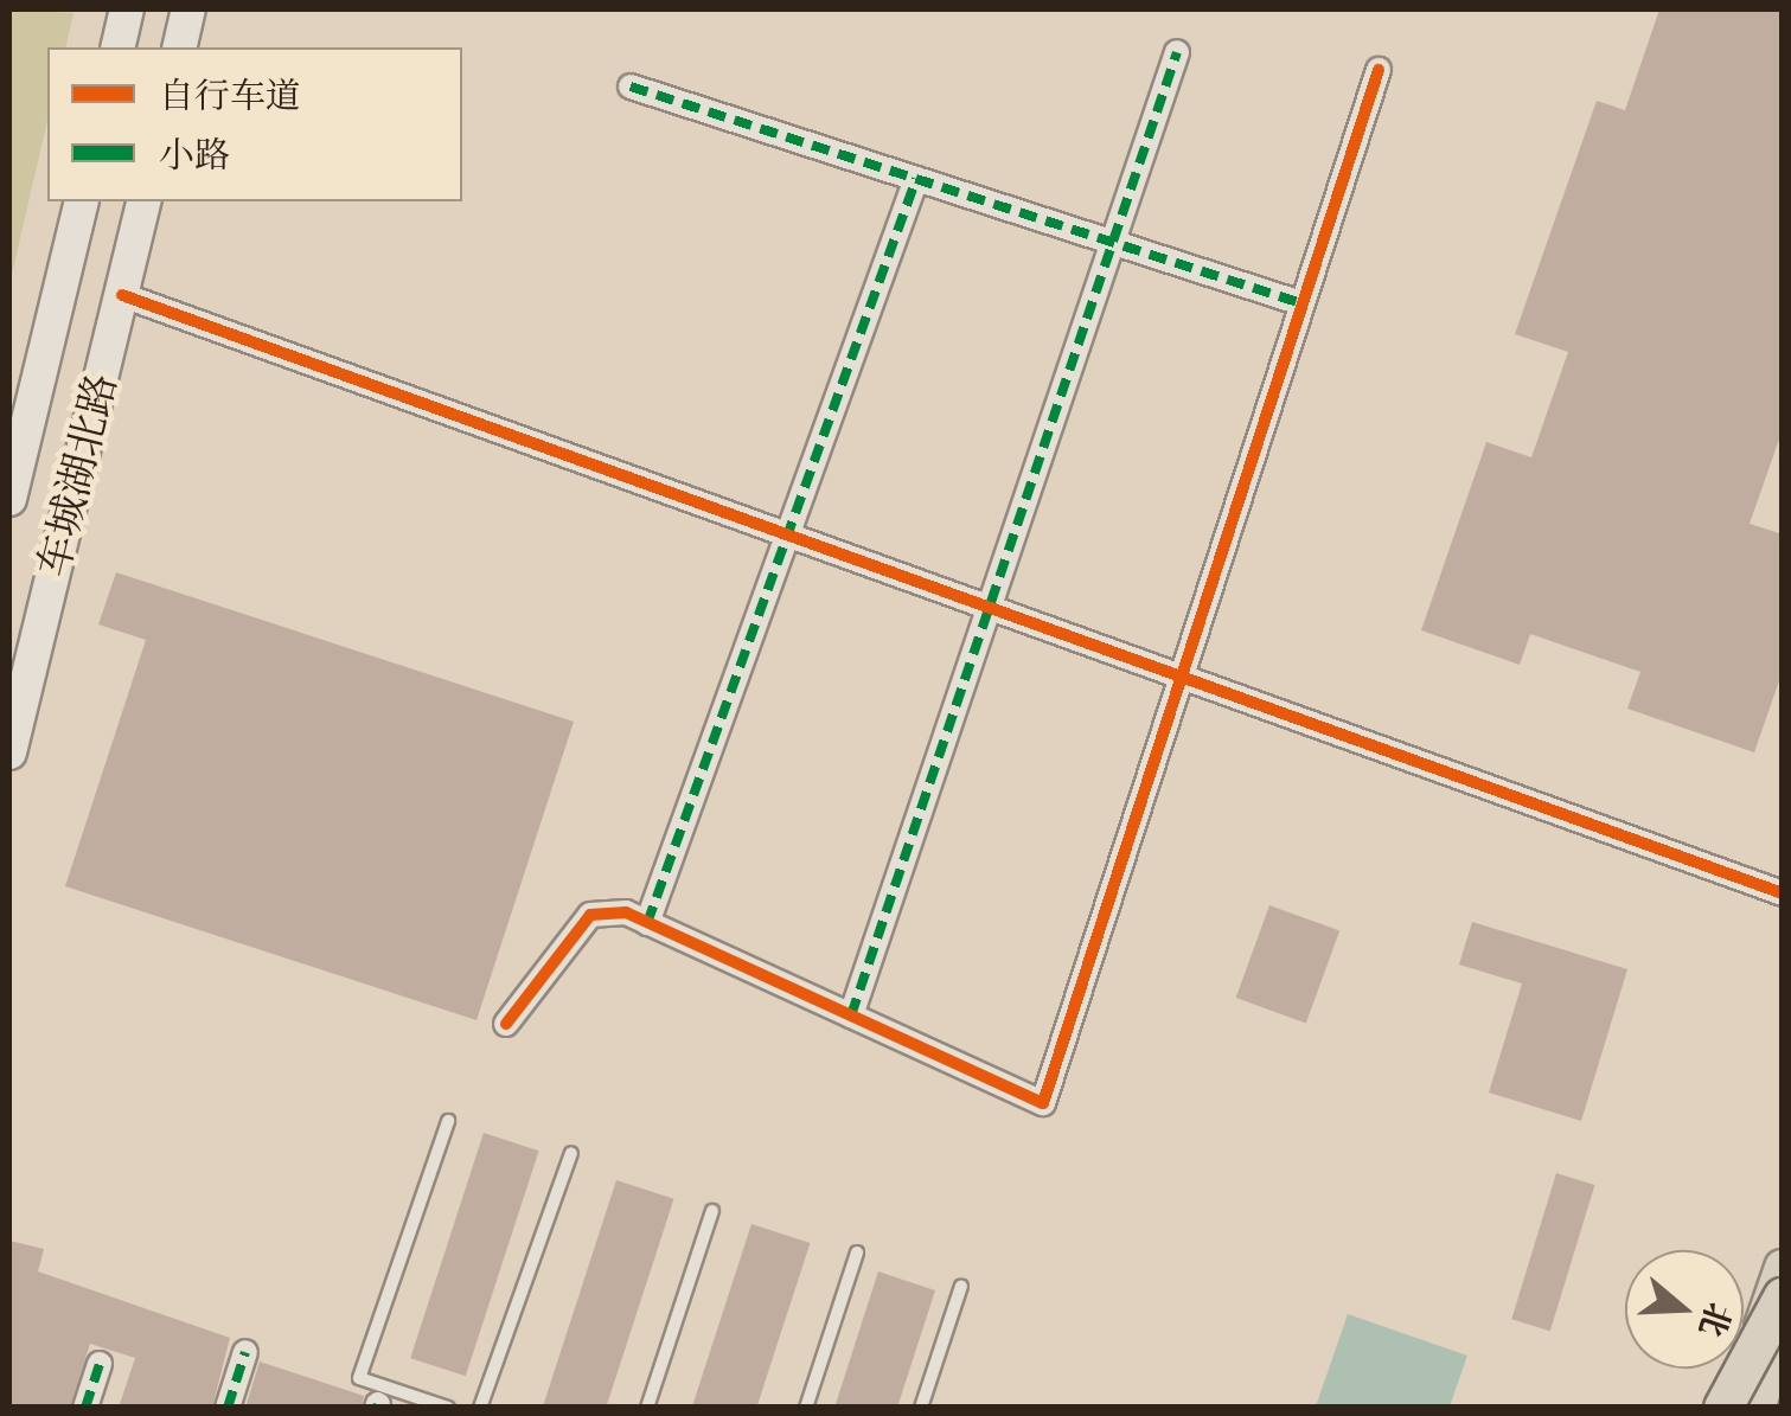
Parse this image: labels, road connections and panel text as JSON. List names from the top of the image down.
{
  "streets": {
    "main road": ["车城湖北路"]
  },
  "legend": ["自行车道", "小路"],
  "north": "right"
}
